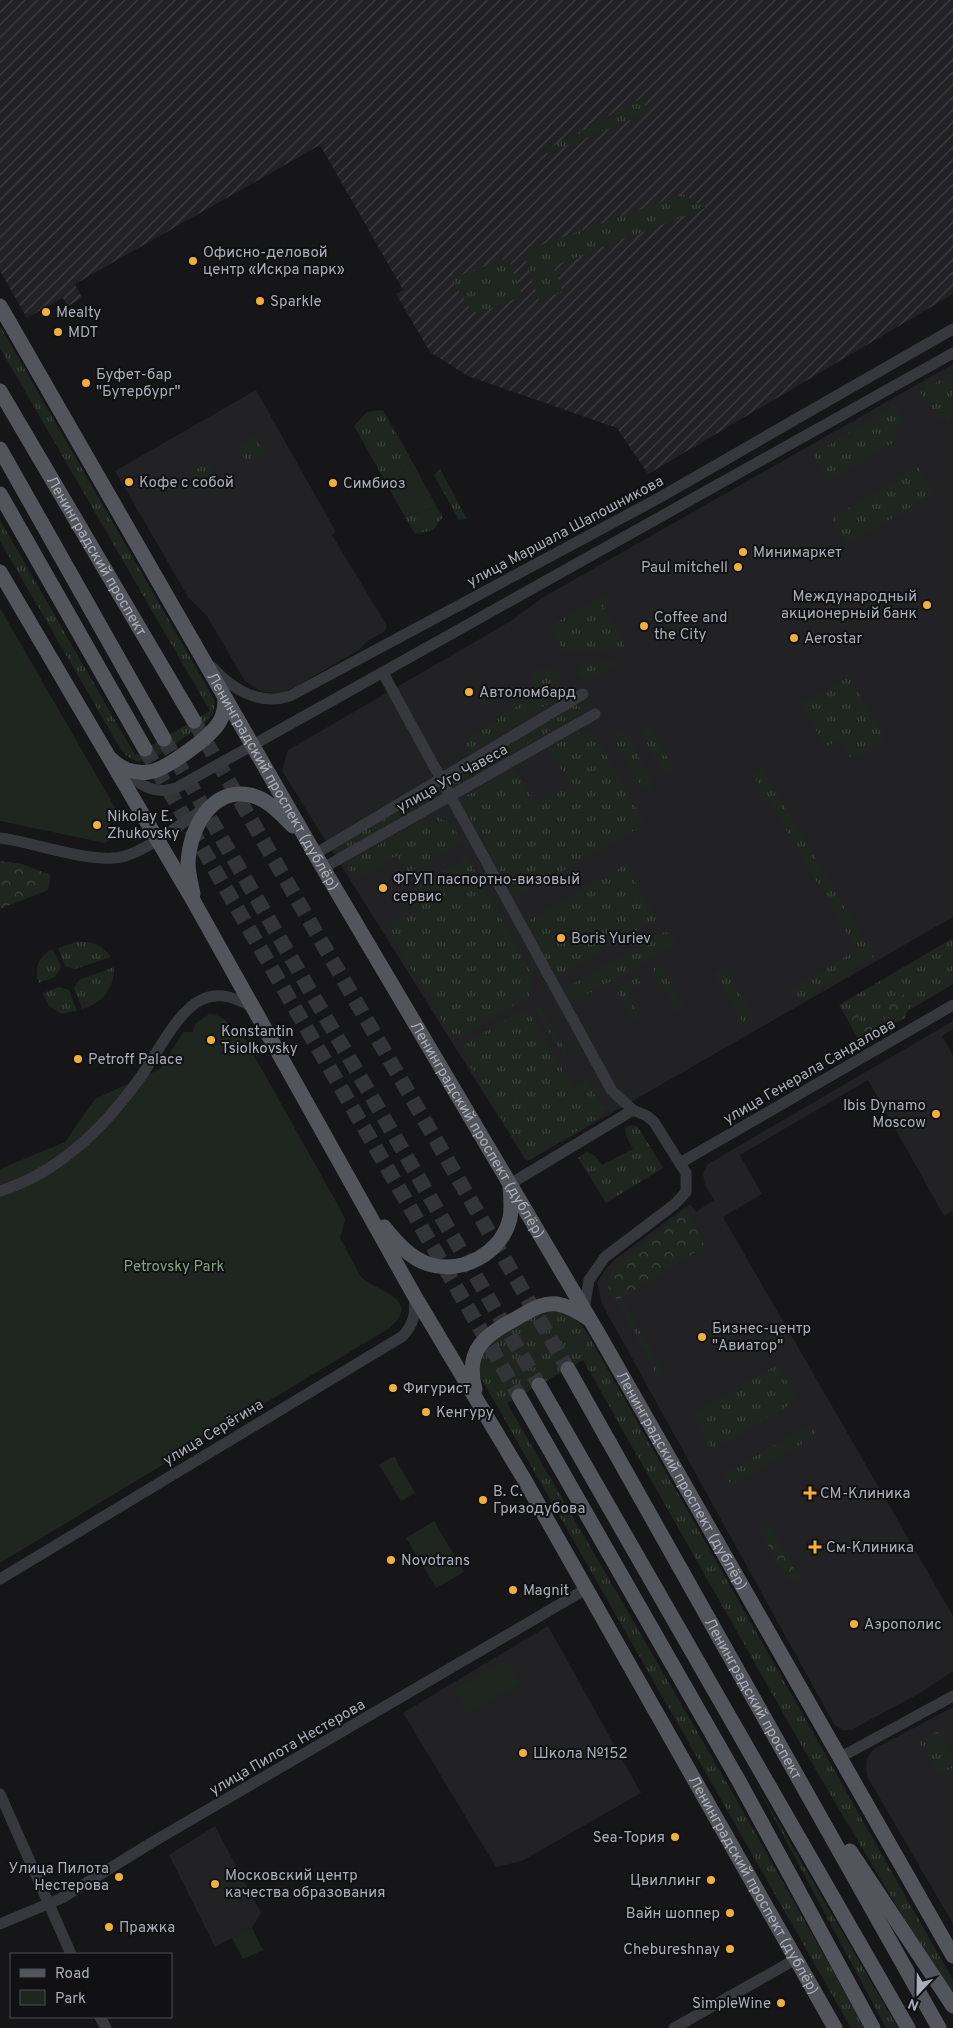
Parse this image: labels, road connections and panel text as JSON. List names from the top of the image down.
{
  "streets": {
    "main road": ["Ленинградский проспект", "Ленинградский проспект (дублёр)"],
    "street": [
      "улица Маршала Шапошникова",
      "улица Уго Чавеса",
      "улица Генерала Сандалова",
      "улица Серёгина",
      "улица Пилота Нестерова"
    ]
  },
  "crossings": [
    ["улица Маршала Шапошникова", "Ленинградский проспект (дублёр)"],
    ["улица Уго Чавеса", "Ленинградский проспект (дублёр)"],
    ["Ленинградский проспект (дублёр)", "улица Серёгина"],
    ["Ленинградский проспект (дублёр)", "улица Пилота Нестерова"]
  ],
  "parks": ["Petrovsky Park"],
  "places": {
    "other": [
      "Офисно-деловой центр «Искра парк»",
      "Sparkle",
      "Mealty",
      "MDT",
      "Буфет-бар \"Бутербург\"",
      "Кофе с собой",
      "Симбиоз",
      "Минимаркет",
      "Paul mitchell",
      "Международный акционерный банк",
      "Coffee and the City",
      "Aerostar",
      "Автоломбард",
      "Nikolay E. Zhukovsky",
      "ФГУП паспортно-визовый сервис",
      "Boris Yuriev",
      "Konstantin Tsiolkovsky",
      "Petroff Palace",
      "Ibis Dynamo Moscow",
      "Бизнес-центр \"Авиатор\"",
      "Фигурист",
      "Кенгуру",
      "В. С. Гризодубова",
      "Novotrans",
      "Magnit",
      "Аэрополис",
      "Школа №152",
      "Sea-Тория",
      "Улица Пилота Нестерова",
      "Цвиллинг",
      "Московский центр качества образования",
      "Вайн шоппер",
      "Пражка",
      "Chebureshnay",
      "SimpleWine"
    ],
    "health": ["СМ-Клиника", "См-Клиника"]
  },
  "legend": ["Road", "Park"],
  "north": "bottom"
}
